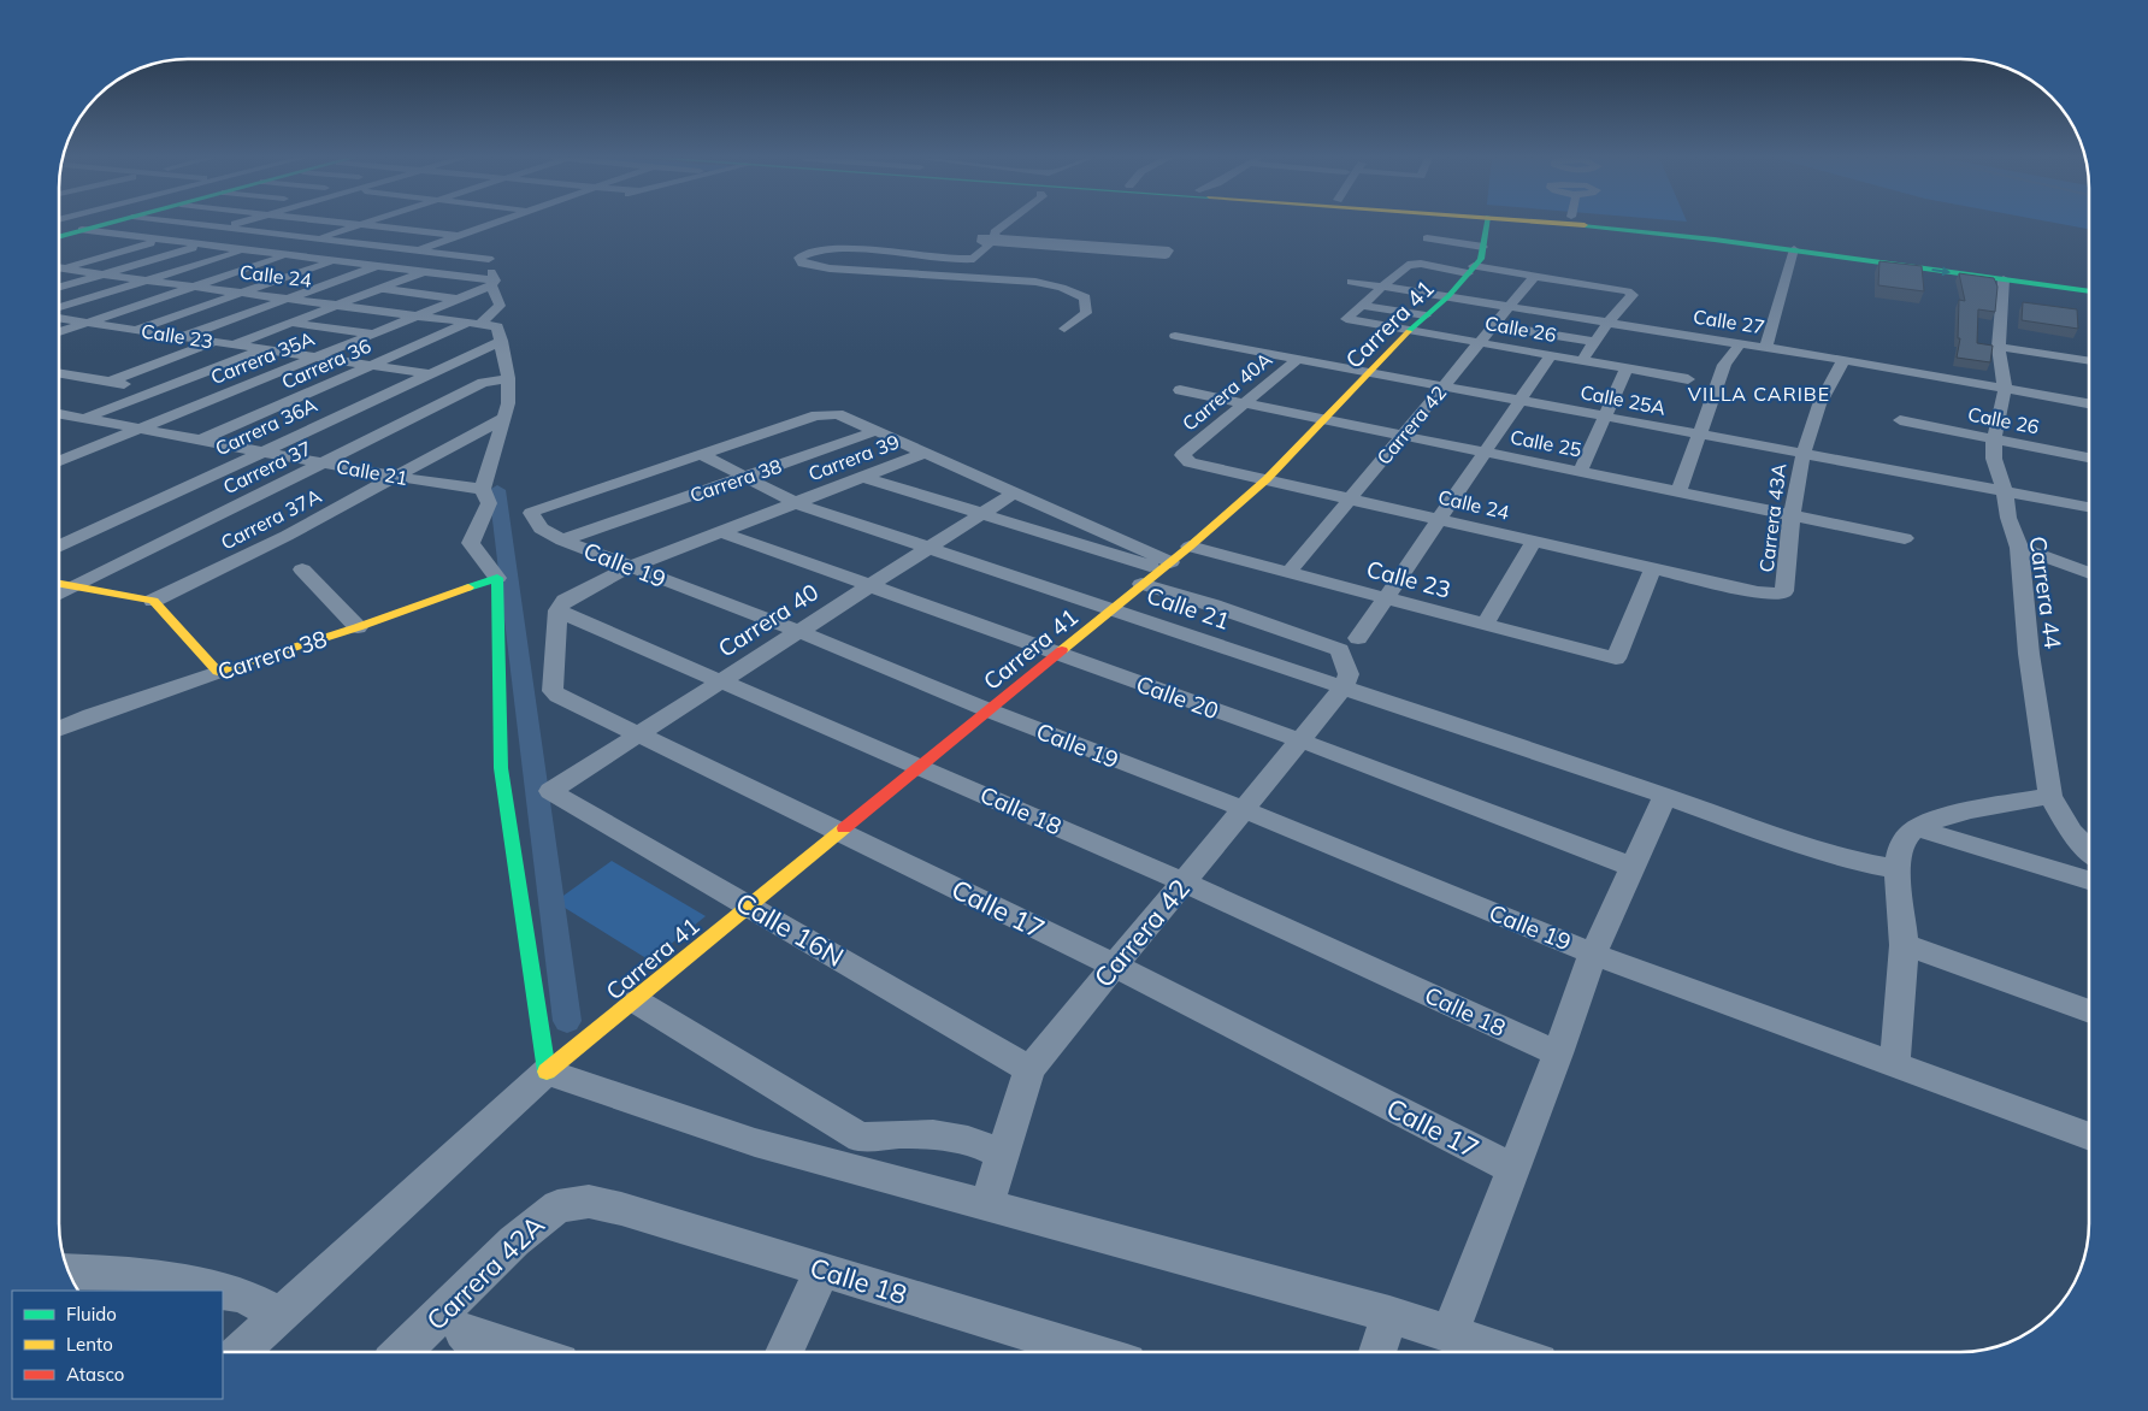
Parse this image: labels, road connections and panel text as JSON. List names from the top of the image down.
{
  "streets": {
    "main road": ["Carrera 41", "Carrera 38"],
    "street": [
      "Calle 24",
      "Calle 27",
      "Calle 26",
      "Calle 23",
      "Carrera 35A",
      "Carrera 36",
      "Carrera 40A",
      "Calle 25A",
      "Carrera 42",
      "Carrera 36A",
      "Calle 25",
      "Carrera 39",
      "Carrera 37",
      "Calle 21",
      "Carrera 43A",
      "Carrera 37A",
      "Calle 19",
      "Carrera 44",
      "Carrera 40",
      "Calle 20",
      "Calle 18",
      "Calle 17",
      "Calle 16N",
      "Carrera 42A"
    ]
  },
  "crossings": [
    ["Calle 24", "Carrera 41"],
    ["Calle 24", "Calle 23"],
    ["Calle 24", "Carrera 35A"],
    ["Calle 24", "Carrera 36"],
    ["Calle 24", "Carrera 40A"],
    ["Calle 24", "Carrera 42"],
    ["Calle 24", "Carrera 36A"],
    ["Calle 24", "Carrera 43A"],
    ["Calle 27", "Carrera 41"],
    ["Calle 27", "Carrera 42"],
    ["Calle 27", "Carrera 43A"],
    ["Calle 27", "Carrera 44"],
    ["Carrera 41", "Calle 26"],
    ["Carrera 41", "Calle 23"],
    ["Carrera 41", "Calle 25A"],
    ["Carrera 41", "Calle 25"],
    ["Carrera 41", "Calle 21"],
    ["Carrera 41", "Calle 19"],
    ["Carrera 41", "Calle 20"],
    ["Carrera 41", "Calle 18"],
    ["Carrera 41", "Calle 17"],
    ["Carrera 41", "Calle 16N"],
    ["Calle 26", "Carrera 42"],
    ["Calle 26", "Carrera 44"],
    ["Calle 23", "Carrera 35A"],
    ["Calle 23", "Carrera 36"],
    ["Calle 23", "Carrera 42"],
    ["Calle 23", "Carrera 36A"],
    ["Calle 23", "Carrera 37"],
    ["Carrera 35A", "Calle 21"],
    ["Carrera 36", "Calle 21"],
    ["Carrera 40A", "Calle 25A"],
    ["Carrera 40A", "Calle 25"],
    ["Calle 25A", "Carrera 42"],
    ["Calle 25A", "Carrera 43A"],
    ["Calle 25A", "Carrera 44"],
    ["Carrera 42", "Calle 25"],
    ["Carrera 42", "Calle 21"],
    ["Carrera 42", "Calle 19"],
    ["Carrera 42", "Calle 20"],
    ["Carrera 42", "Calle 18"],
    ["Carrera 42", "Calle 17"],
    ["Carrera 42", "Calle 16N"],
    ["Carrera 36A", "Calle 21"],
    ["Calle 25", "Carrera 43A"],
    ["Carrera 39", "Calle 21"],
    ["Carrera 39", "Calle 19"],
    ["Carrera 39", "Calle 20"],
    ["Carrera 37", "Calle 21"],
    ["Calle 21", "Carrera 38"],
    ["Calle 21", "Carrera 37A"],
    ["Calle 21", "Carrera 40"],
    ["Carrera 38", "Calle 19"],
    ["Calle 19", "Carrera 40"],
    ["Carrera 40", "Calle 20"],
    ["Carrera 40", "Calle 18"],
    ["Carrera 40", "Calle 17"],
    ["Carrera 40", "Calle 16N"],
    ["Calle 18", "Calle 17"],
    ["Calle 18", "Carrera 42A"]
  ],
  "districts": ["VILLA CARIBE"],
  "legend": ["Fluido", "Lento", "Atasco"]
}
